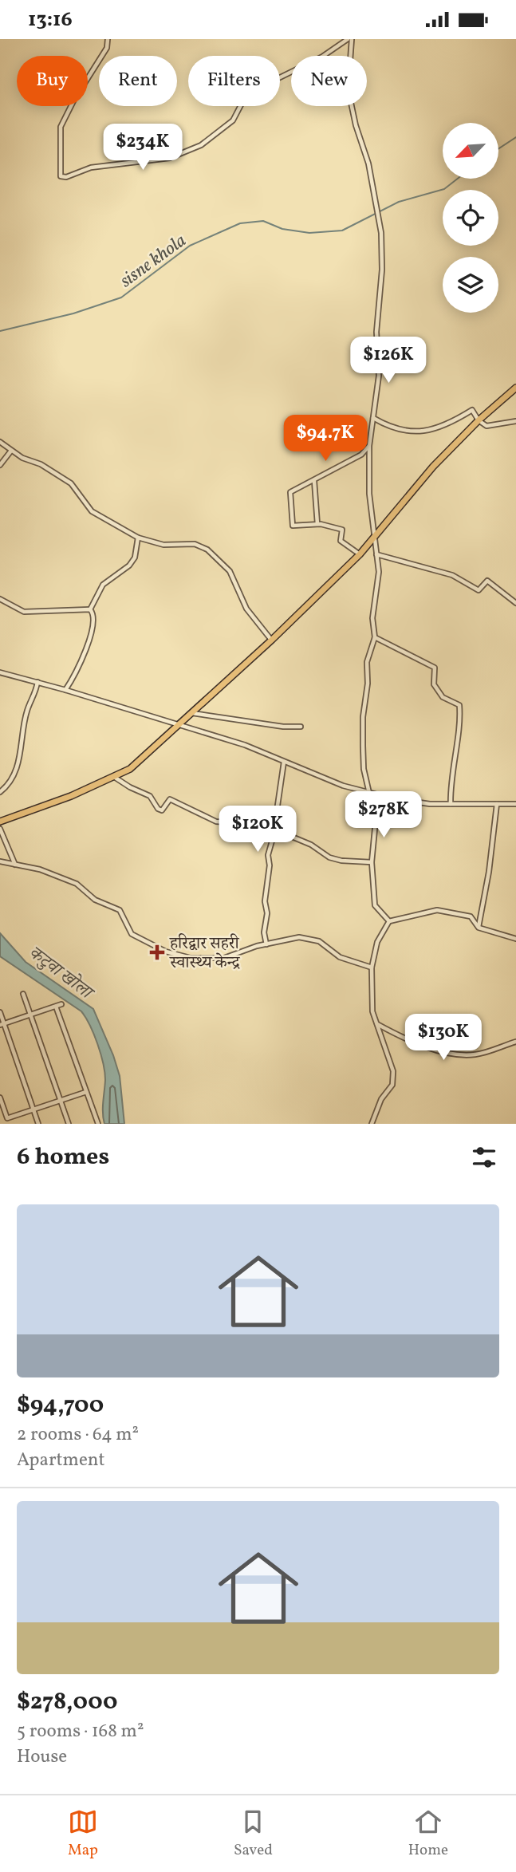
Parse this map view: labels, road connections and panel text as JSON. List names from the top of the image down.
{
  "water": ["sisne khola", "कटुवा खोला"],
  "places": {
    "health": ["हरिद्वार सहरी स्वास्थ्य केन्द्र"]
  },
  "north": "bottom left",
  "page": {
    "status": "13:16",
    "chip": [
      "Buy",
      "Rent",
      "Filters",
      "New"
    ],
    "price": [
      "$234K",
      "$126K",
      "$94.7K",
      "$278K",
      "$120K",
      "$130K"
    ],
    "heading": "6 homes",
    "list": [
      {
        "name": "$94,700",
        "note": "2 rooms · 64 m² · Apartment"
      },
      {
        "name": "$278,000",
        "note": "5 rooms · 168 m² · House"
      }
    ],
    "tabs": ["Map", "Saved", "Home"]
  }
}
